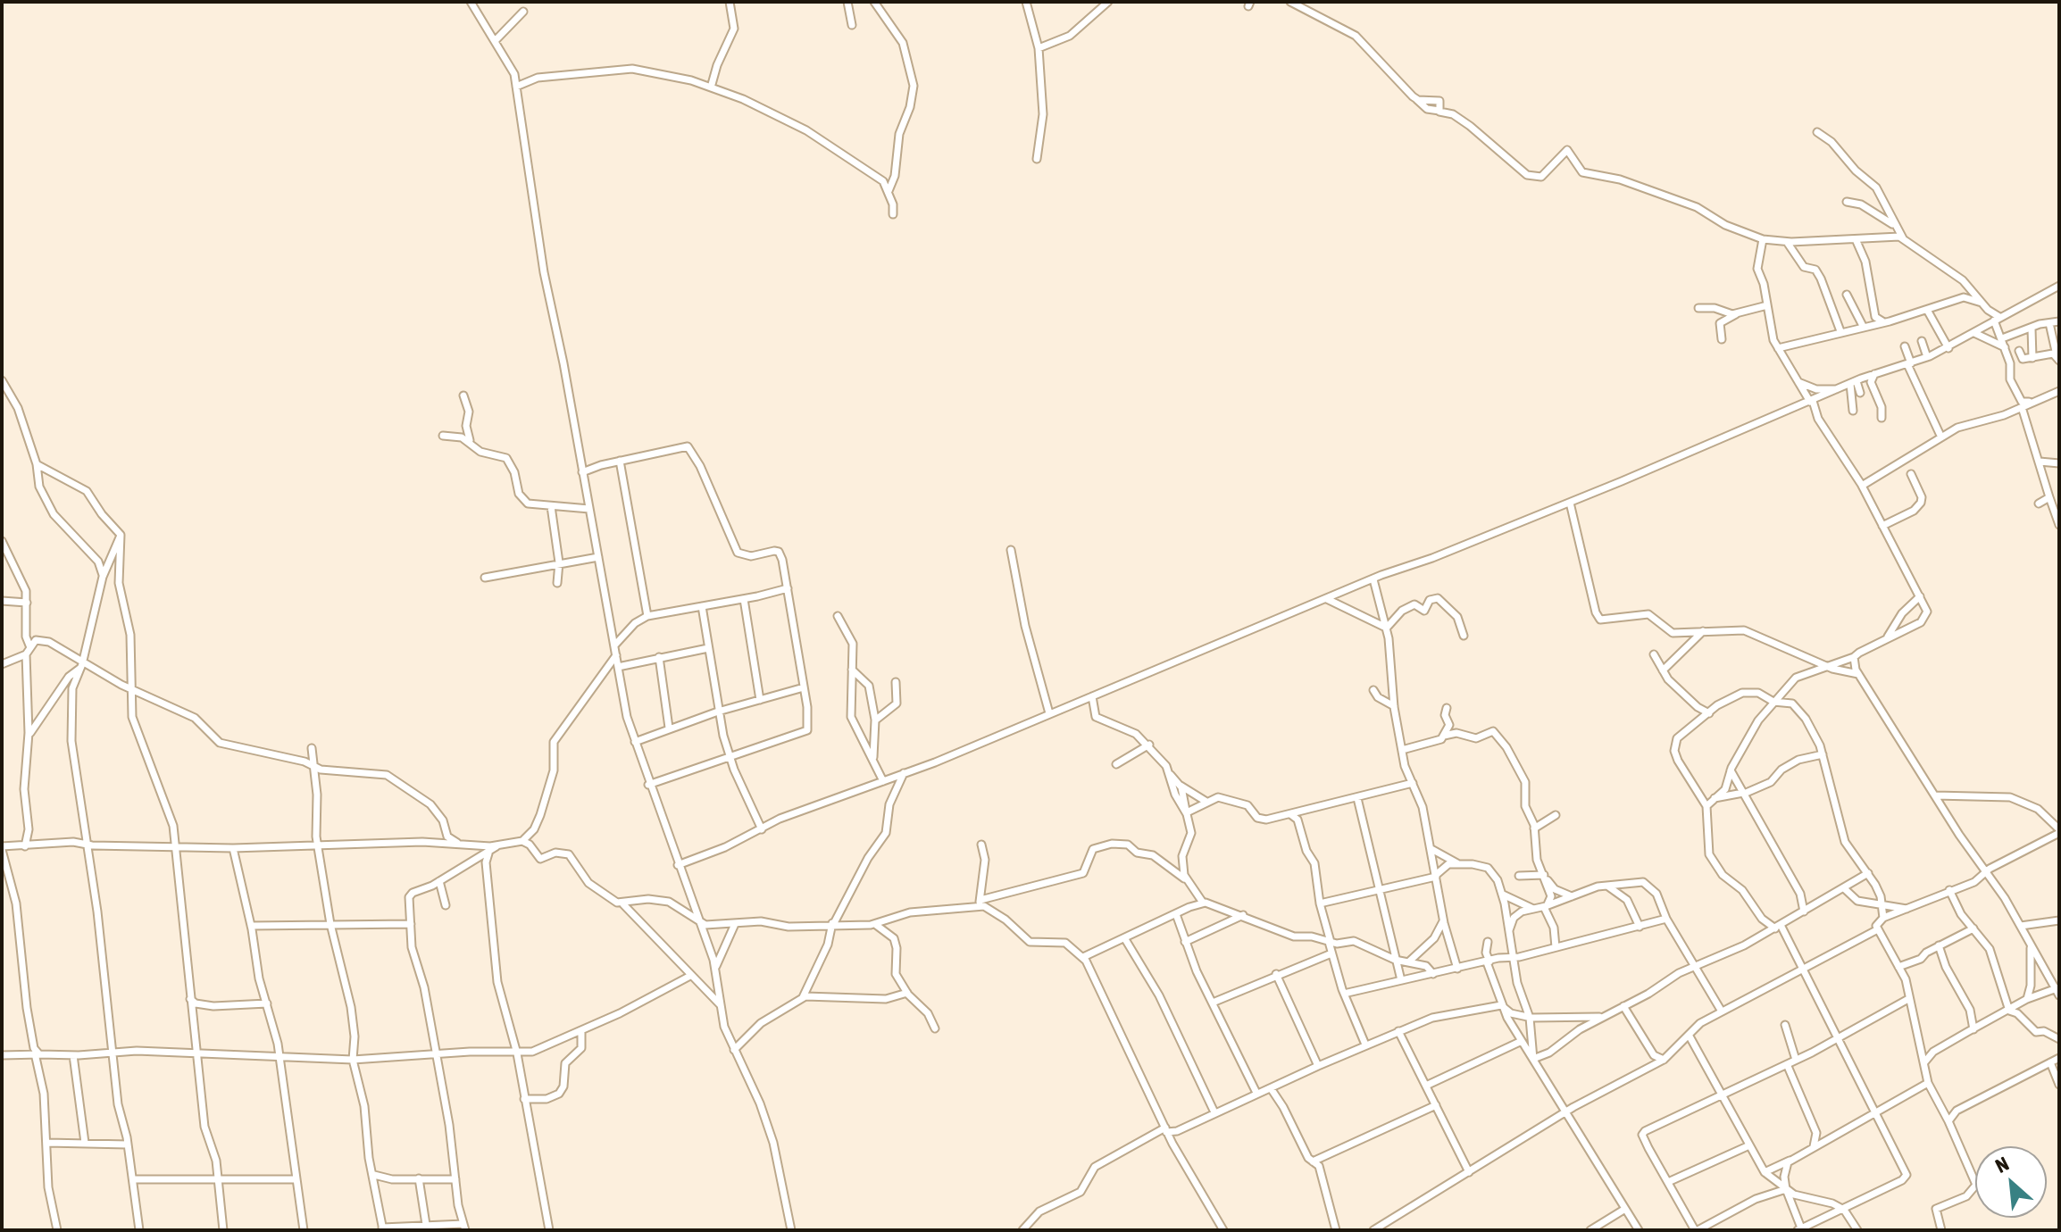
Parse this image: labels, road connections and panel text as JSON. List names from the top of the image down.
{
  "north": "top left"
}
